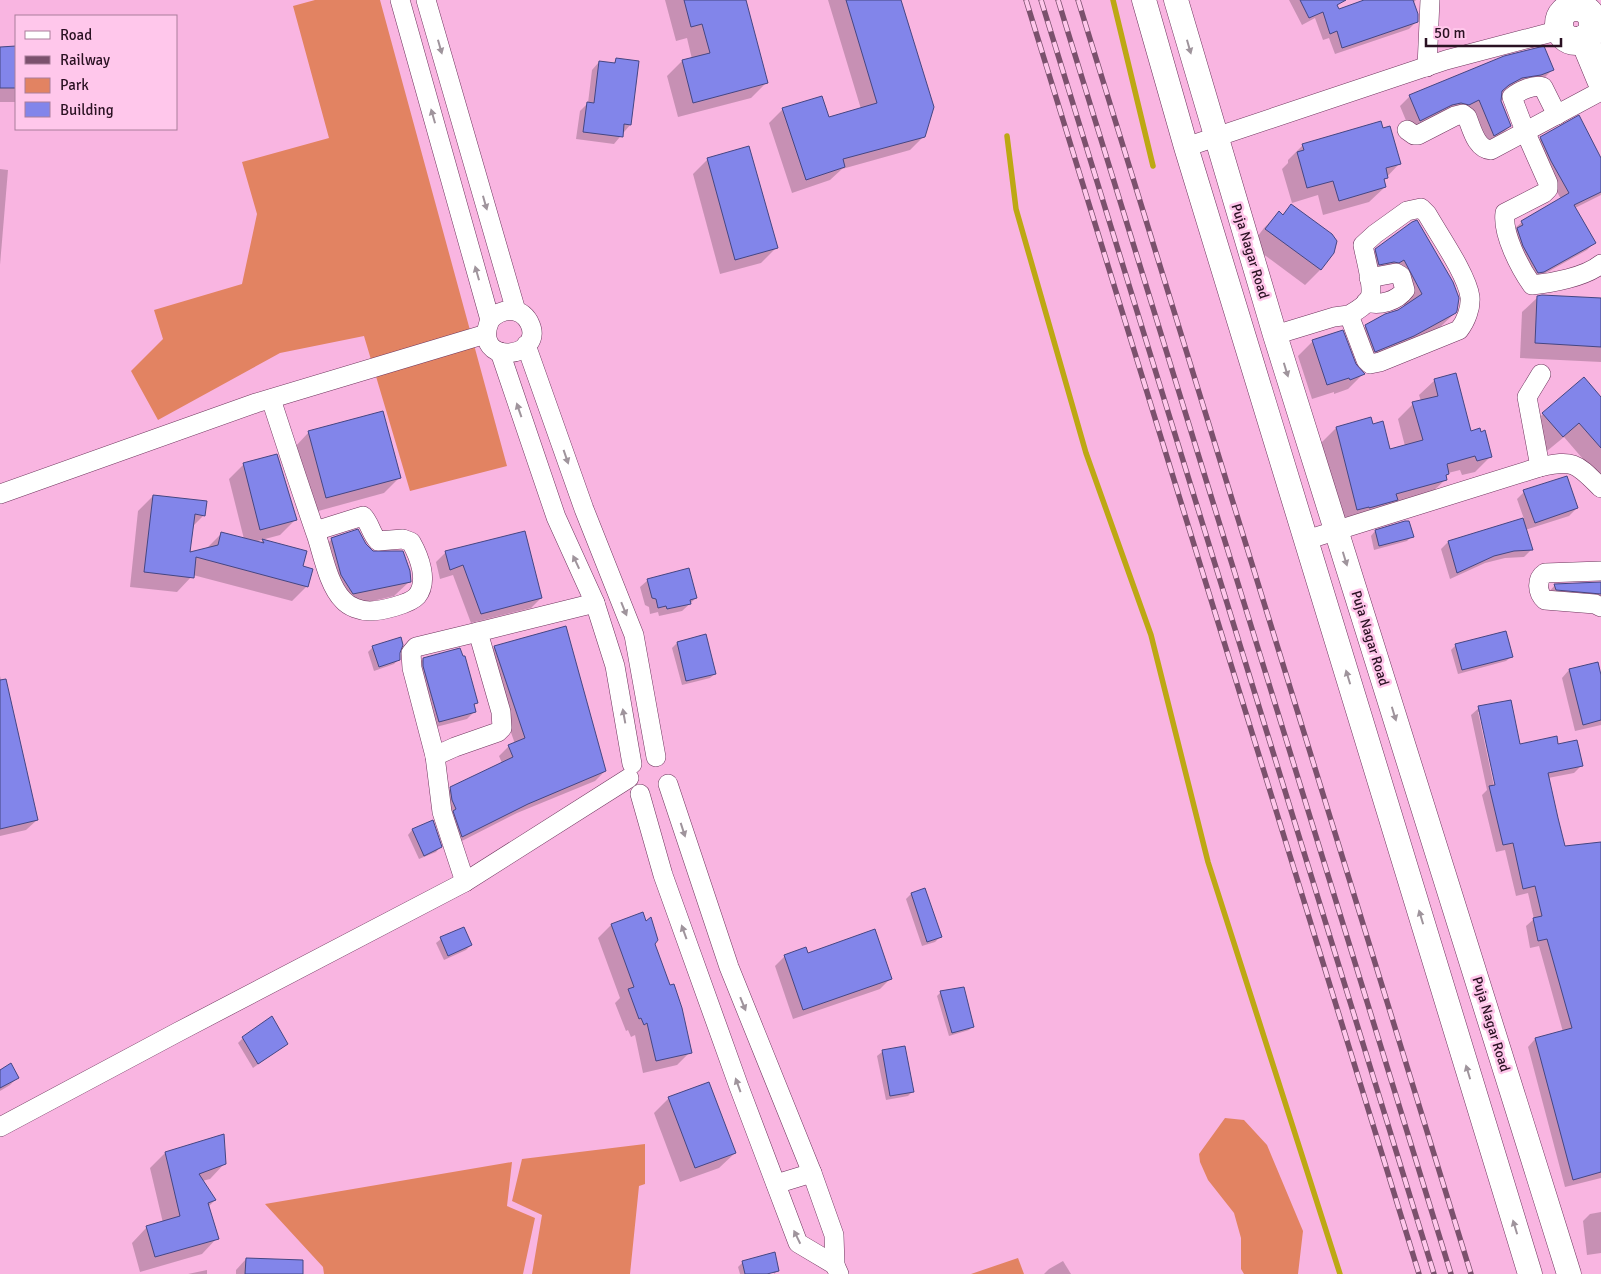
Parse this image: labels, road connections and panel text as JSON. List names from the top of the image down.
{
  "streets": {
    "street": ["Puja Nagar Road"]
  },
  "legend": [
    "Road",
    "Railway",
    "Park",
    "Building"
  ],
  "scale_bar": "50 m"
}
